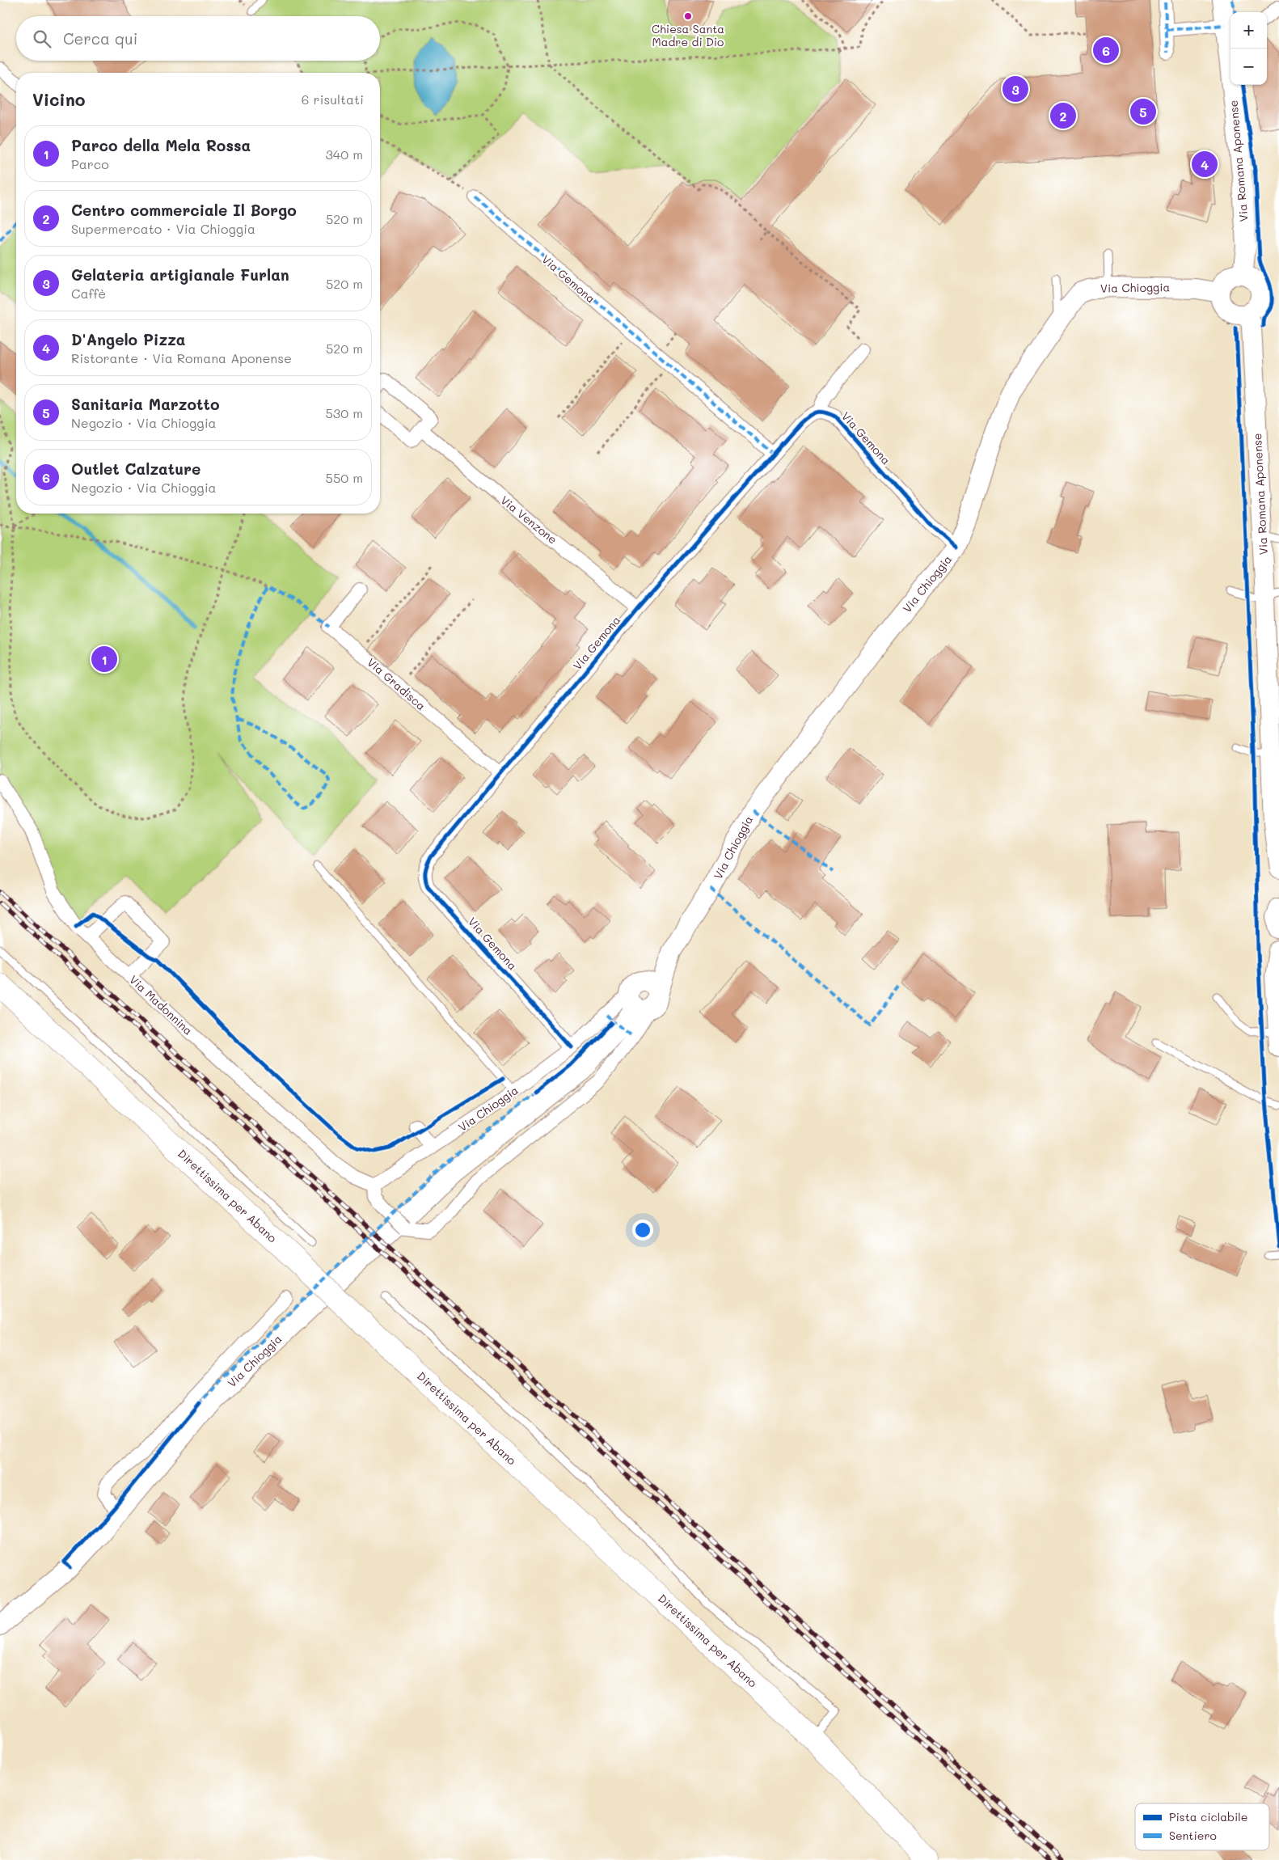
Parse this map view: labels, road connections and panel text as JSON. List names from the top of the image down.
{
  "streets": {
    "highway": ["Direttissima per Abano"],
    "street": [
      "Via Romana Aponense",
      "Via Gemona",
      "Via Chioggia",
      "Via Venzone",
      "Via Gradisca",
      "Via Madonnina"
    ]
  },
  "crossings": [
    ["Via Romana Aponense", "Via Chioggia"],
    ["Via Gemona", "Via Chioggia"],
    ["Via Gemona", "Via Venzone"],
    ["Via Gemona", "Via Gradisca"],
    ["Via Chioggia", "Via Madonnina"]
  ],
  "places": ["Chiesa Santa Madre di Dio"],
  "legend": ["Pista ciclabile", "Sentiero"],
  "page": {
    "map_buttons": ["+", "−"],
    "search": "Cerca qui",
    "pins": [
      "6",
      "3",
      "5",
      "2",
      "4",
      "1"
    ],
    "heading": ["Vicino", "6 risultati"],
    "list": [
      {
        "mark": "1",
        "name": "Parco della Mela Rossa",
        "note": "Parco",
        "value": "340 m"
      },
      {
        "mark": "2",
        "name": "Centro commerciale Il Borgo",
        "note": "Supermercato · Via Chioggia",
        "value": "520 m"
      },
      {
        "mark": "3",
        "name": "Gelateria artigianale Furlan",
        "note": "Caffè",
        "value": "520 m"
      },
      {
        "mark": "4",
        "name": "D'Angelo Pizza",
        "note": "Ristorante · Via Romana Aponense",
        "value": "520 m"
      },
      {
        "mark": "5",
        "name": "Sanitaria Marzotto",
        "note": "Negozio · Via Chioggia",
        "value": "530 m"
      },
      {
        "mark": "6",
        "name": "Outlet Calzature",
        "note": "Negozio · Via Chioggia",
        "value": "550 m"
      }
    ]
  }
}
